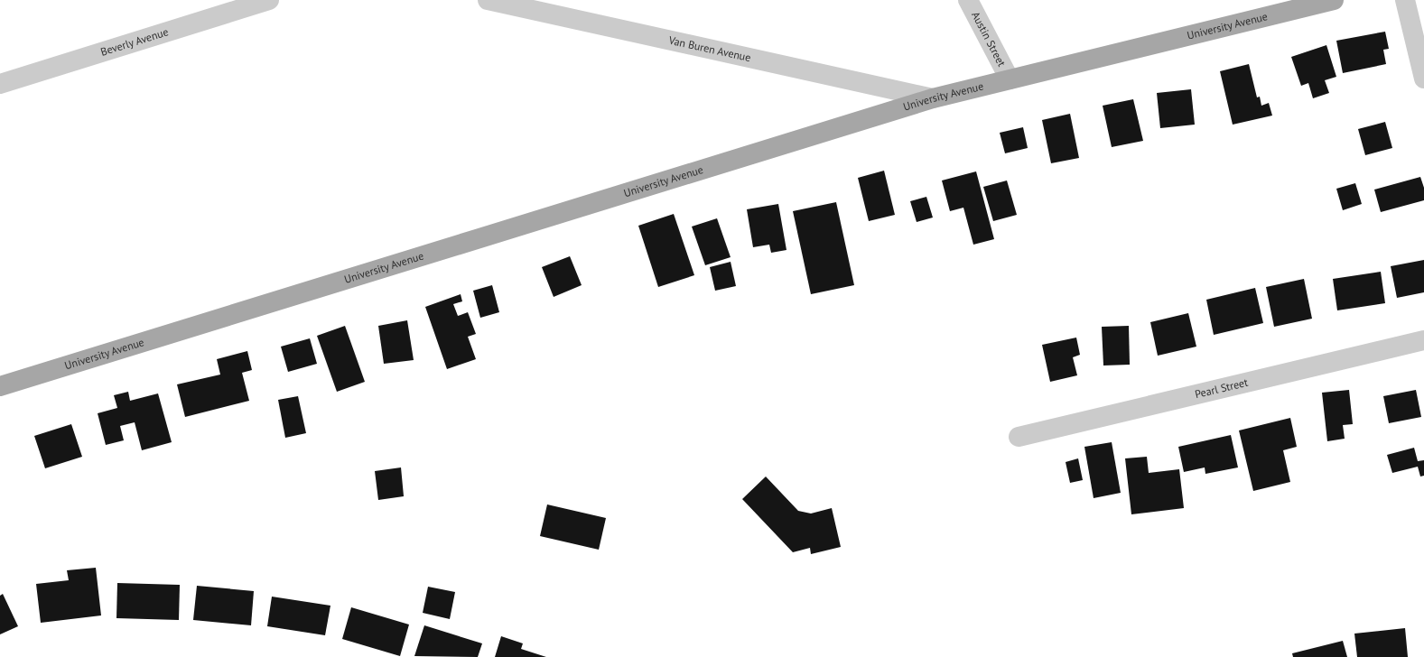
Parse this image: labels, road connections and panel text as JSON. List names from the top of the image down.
{
  "streets": {
    "main road": ["University Avenue"],
    "street": [
      "Austin Street",
      "Beverly Avenue",
      "Van Buren Avenue",
      "Pearl Street"
    ]
  },
  "crossings": [
    ["University Avenue", "Austin Street"],
    ["University Avenue", "Van Buren Avenue"]
  ]
}
